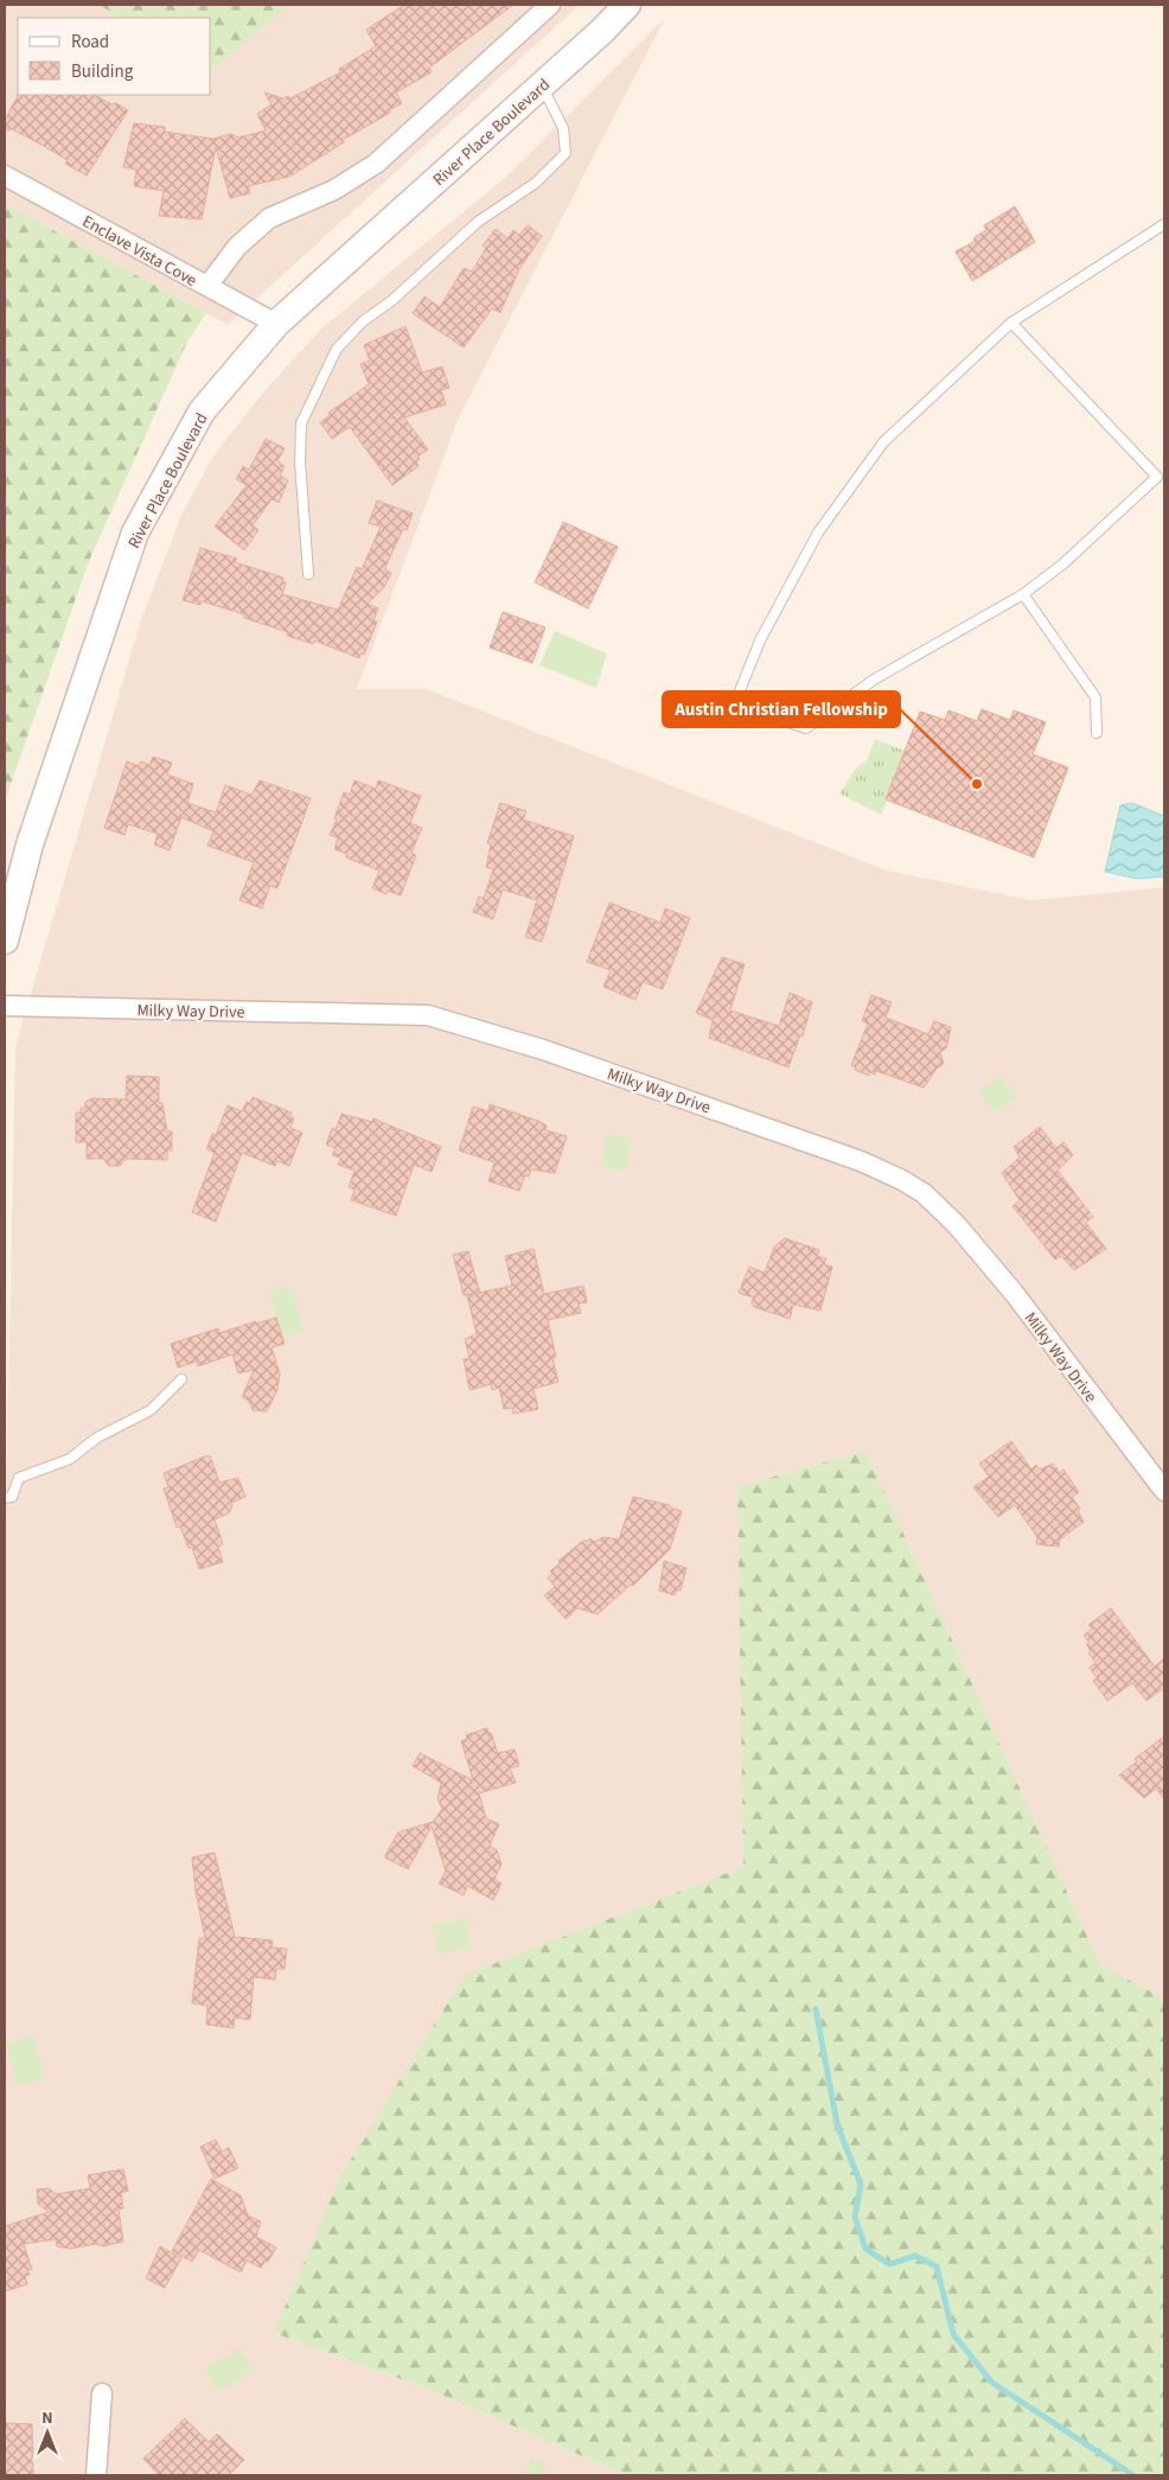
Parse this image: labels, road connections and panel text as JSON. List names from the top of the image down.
{
  "streets": {
    "street": ["River Place Boulevard", "Enclave Vista Cove", "Milky Way Drive"]
  },
  "crossings": [
    ["River Place Boulevard", "Enclave Vista Cove"]
  ],
  "places": ["Austin Christian Fellowship"],
  "legend": ["Road", "Building"],
  "north": "top"
}
